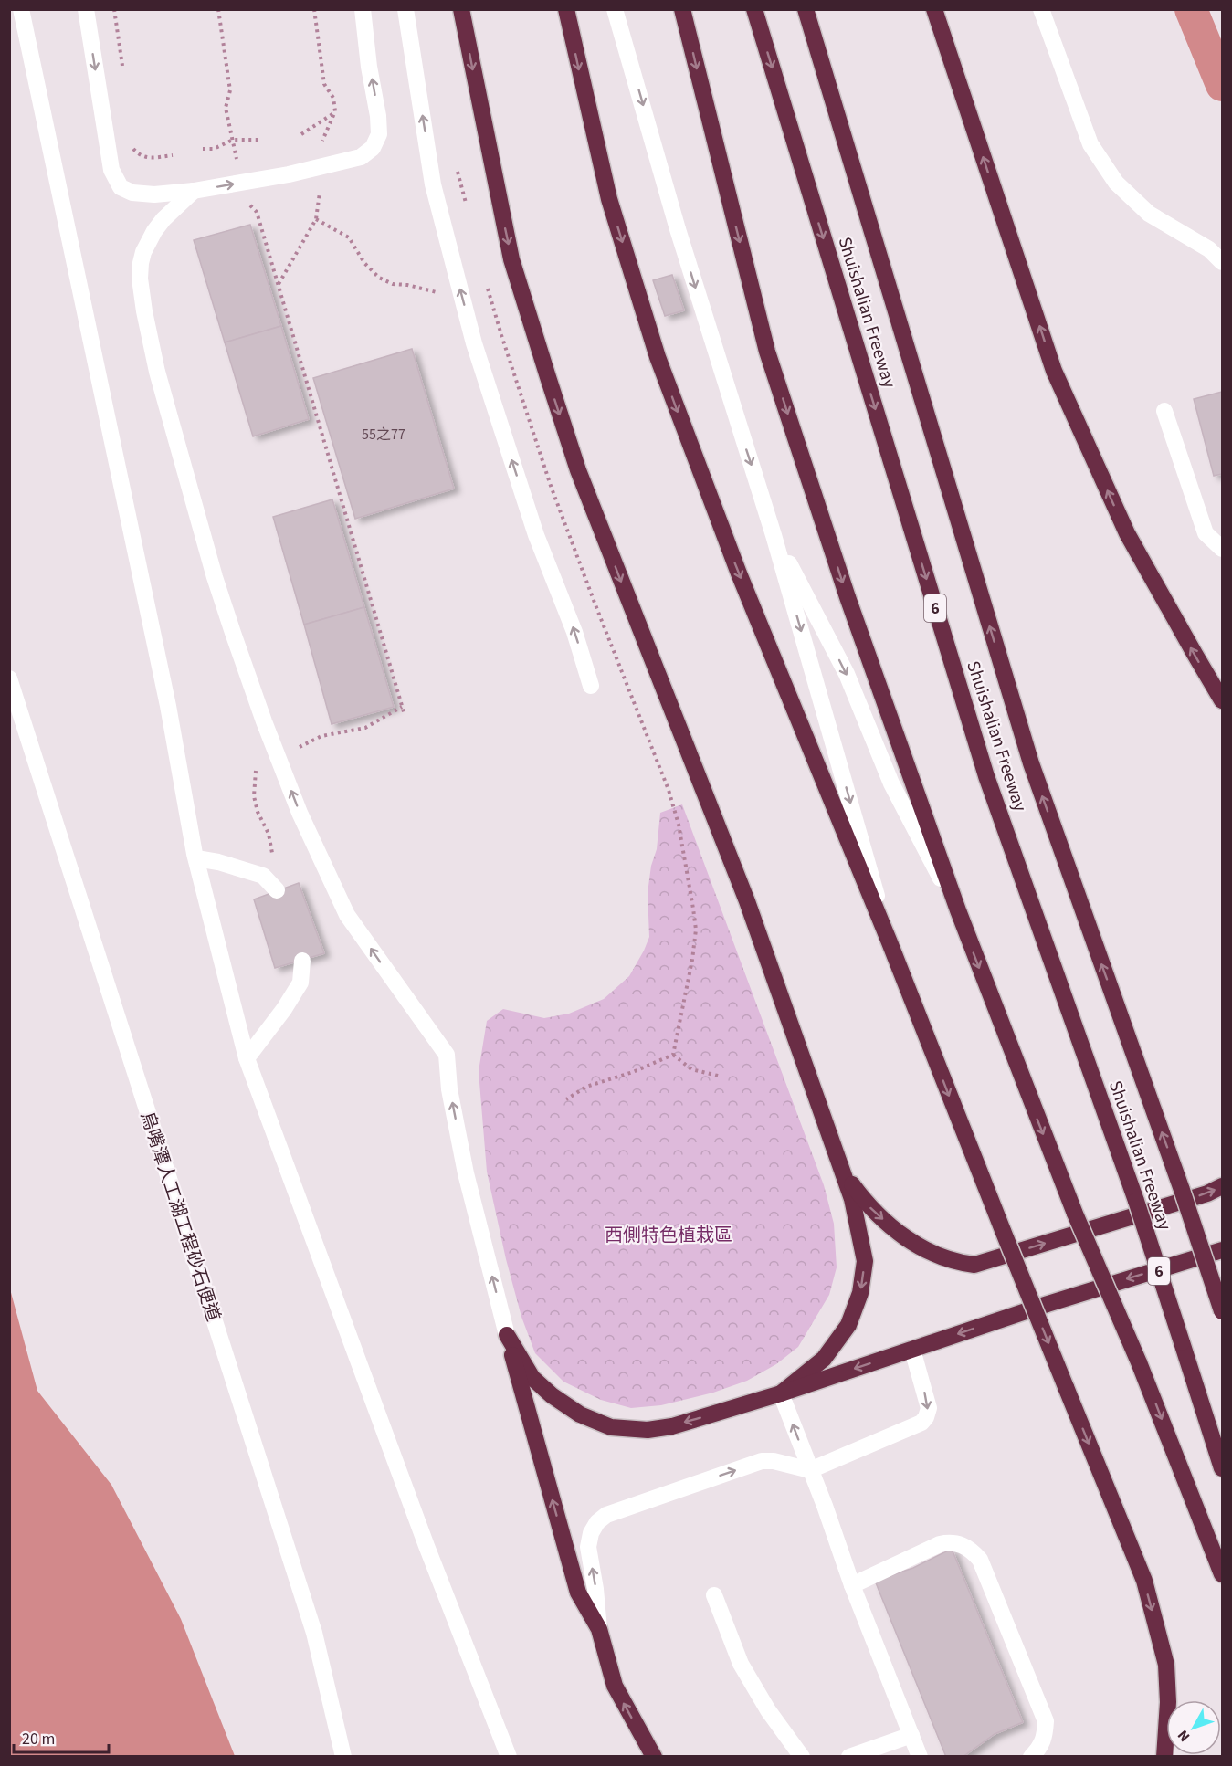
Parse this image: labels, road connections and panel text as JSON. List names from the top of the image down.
{
  "streets": {
    "highway": ["Shuishalian Freeway", "6"],
    "street": ["烏嘴潭人工湖工程砂石便道"]
  },
  "parks": ["西側特色植栽區"],
  "house_numbers": ["55之77"],
  "scale_bar": "20 m",
  "north": "bottom left"
}
